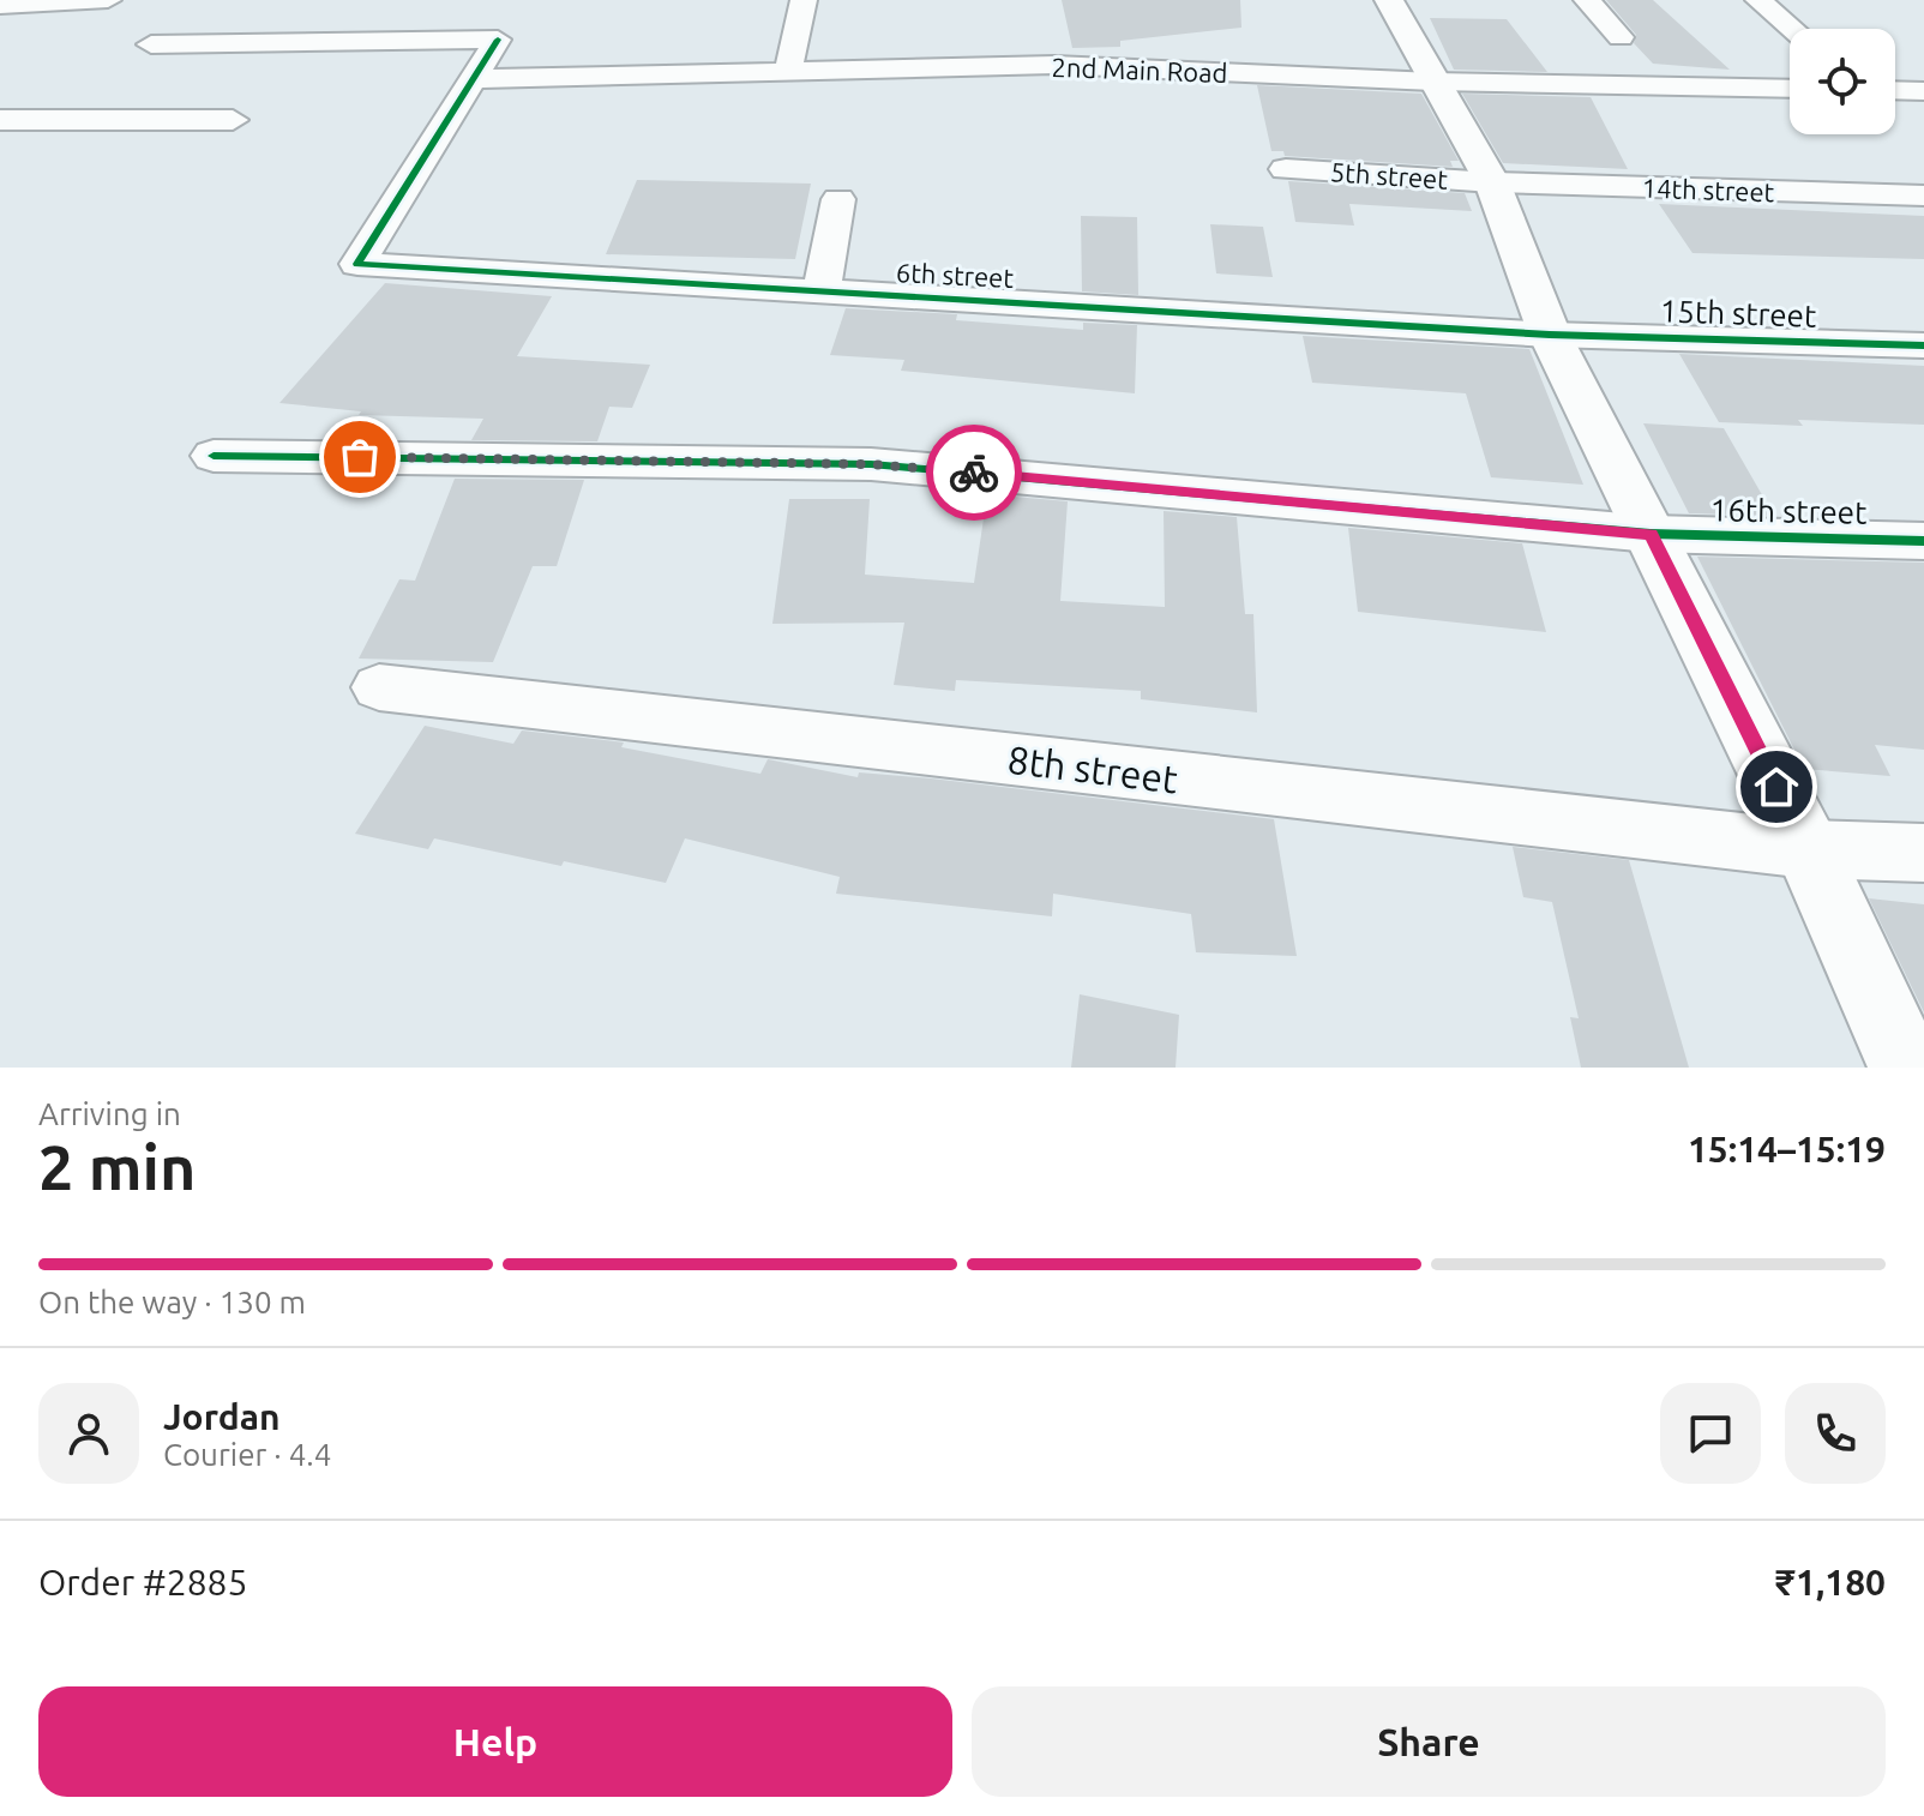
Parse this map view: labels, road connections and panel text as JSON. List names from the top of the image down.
{
  "streets": {
    "street": [
      "2nd Main Road",
      "5th street",
      "14th street",
      "6th street",
      "15th street",
      "16th street",
      "8th street"
    ]
  },
  "crossings": [
    ["2nd Main Road", "6th street"],
    ["5th street", "14th street"],
    ["6th street", "15th street"]
  ],
  "page": {
    "heading": ["2 min", "Arriving in", "15:14–15:19"],
    "panel": [
      "Jordan",
      "Courier · 4.4",
      "Order #2885",
      "₹1,180"
    ],
    "bar": "On the way · 130 m",
    "buttons": ["Help", "Share"]
  }
}
